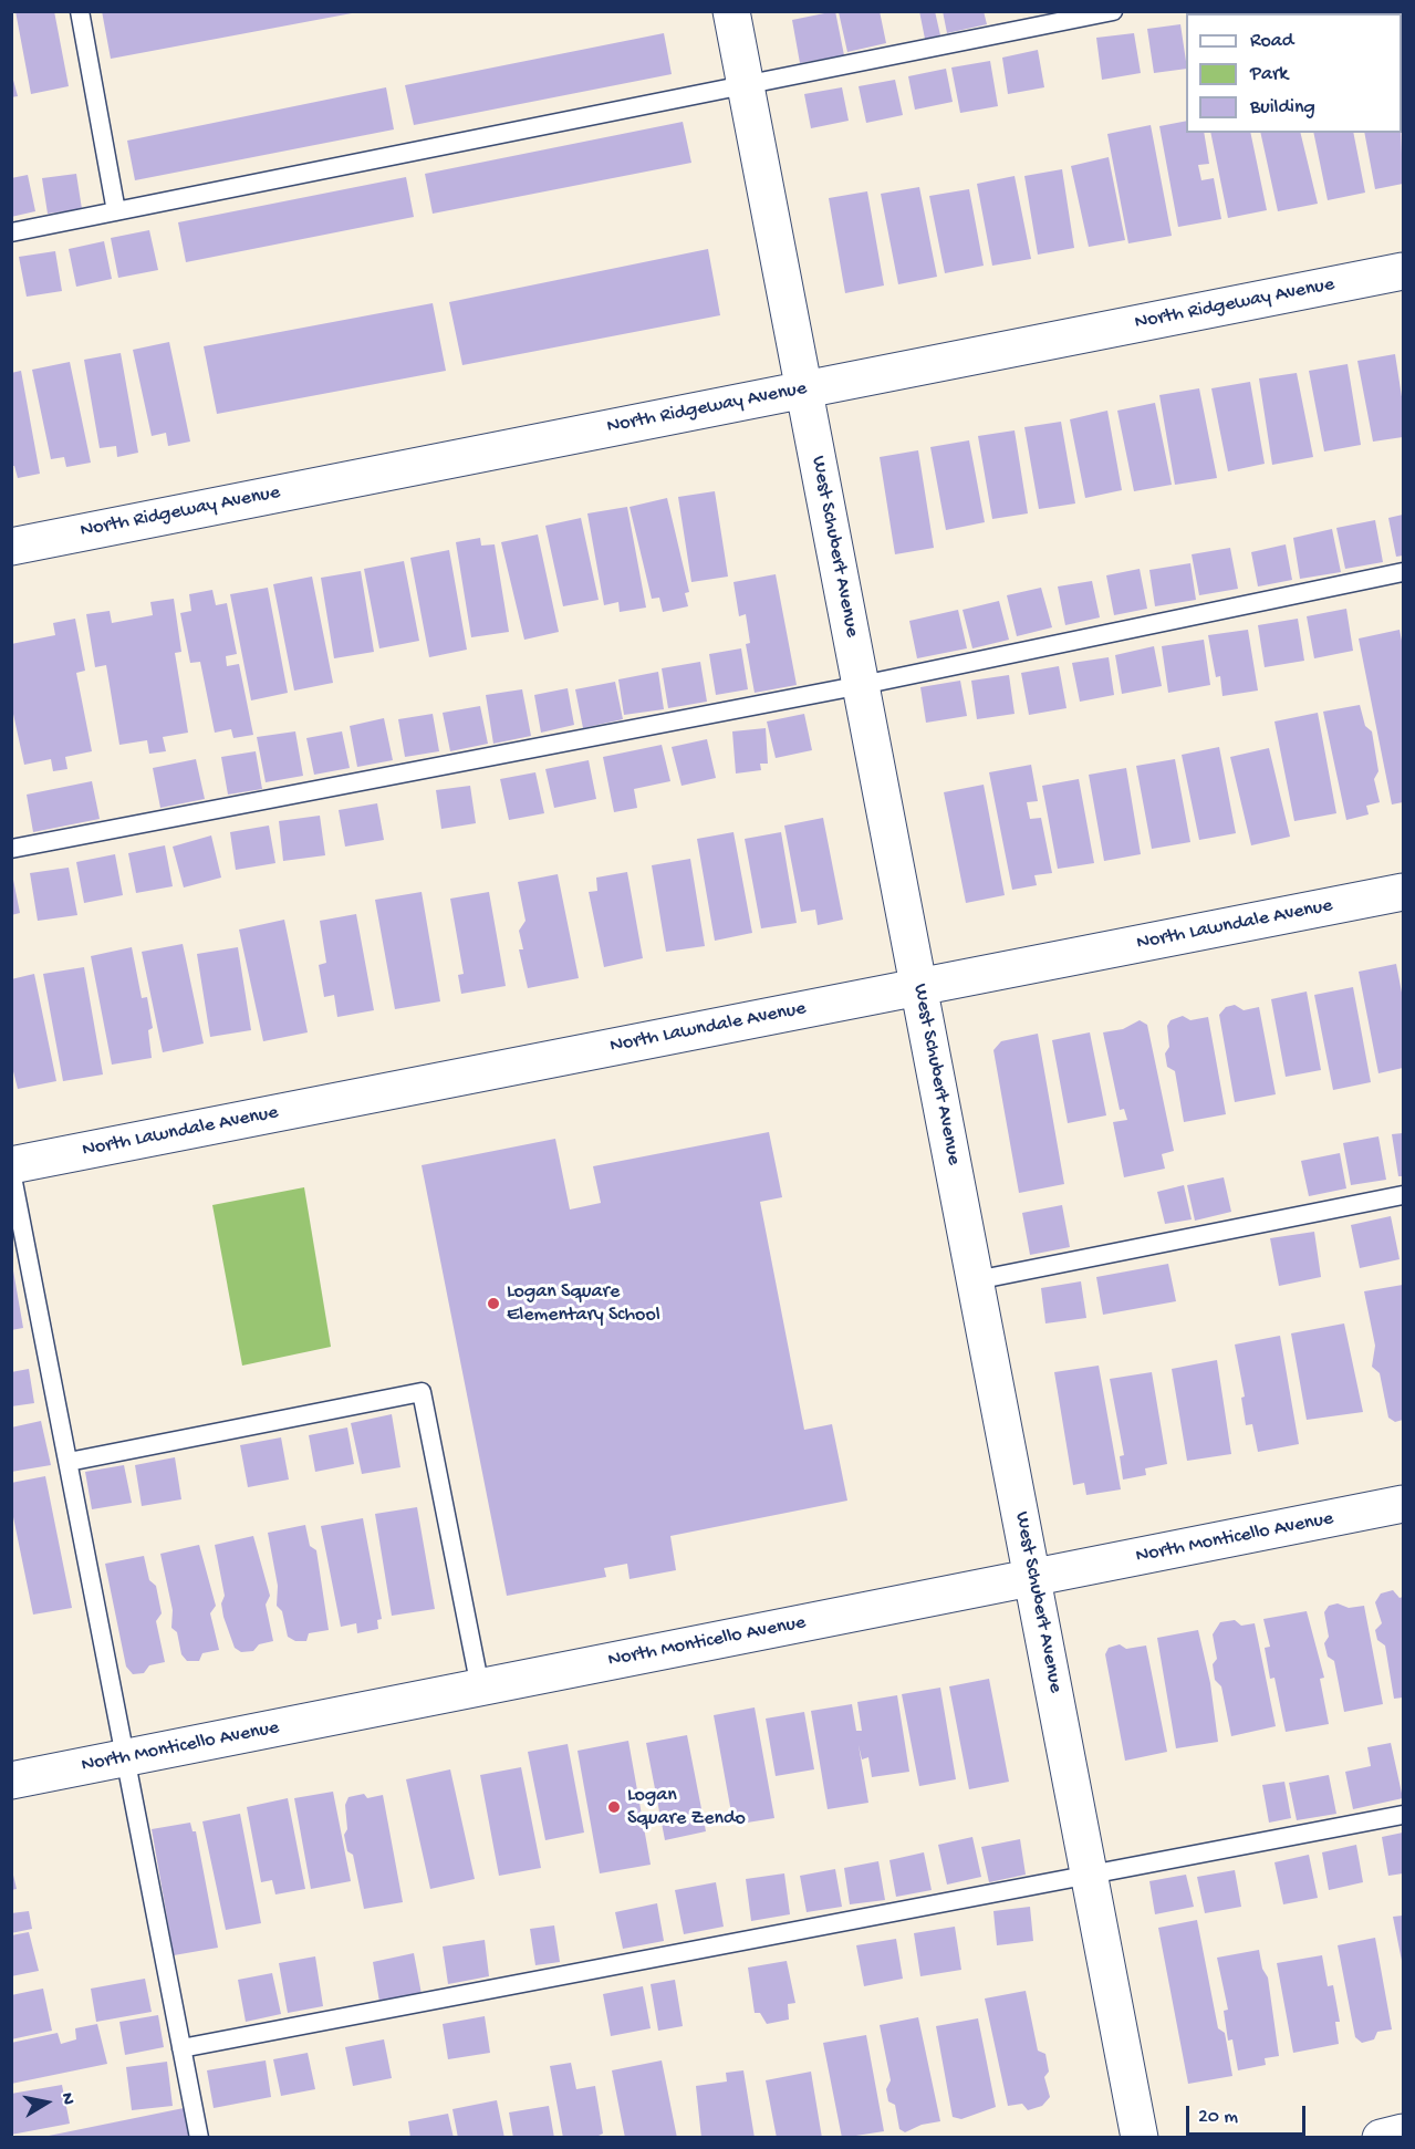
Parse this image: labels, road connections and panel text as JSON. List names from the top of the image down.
{
  "streets": {
    "street": [
      "North Ridgeway Avenue",
      "West Schubert Avenue",
      "North Lawndale Avenue",
      "North Monticello Avenue"
    ]
  },
  "crossings": [
    ["North Ridgeway Avenue", "West Schubert Avenue"],
    ["West Schubert Avenue", "North Lawndale Avenue"],
    ["West Schubert Avenue", "North Monticello Avenue"]
  ],
  "places": ["Logan Square Elementary School", "Logan Square Zendo"],
  "legend": ["Road", "Park", "Building"],
  "scale_bar": "20 m",
  "north": "right"
}
